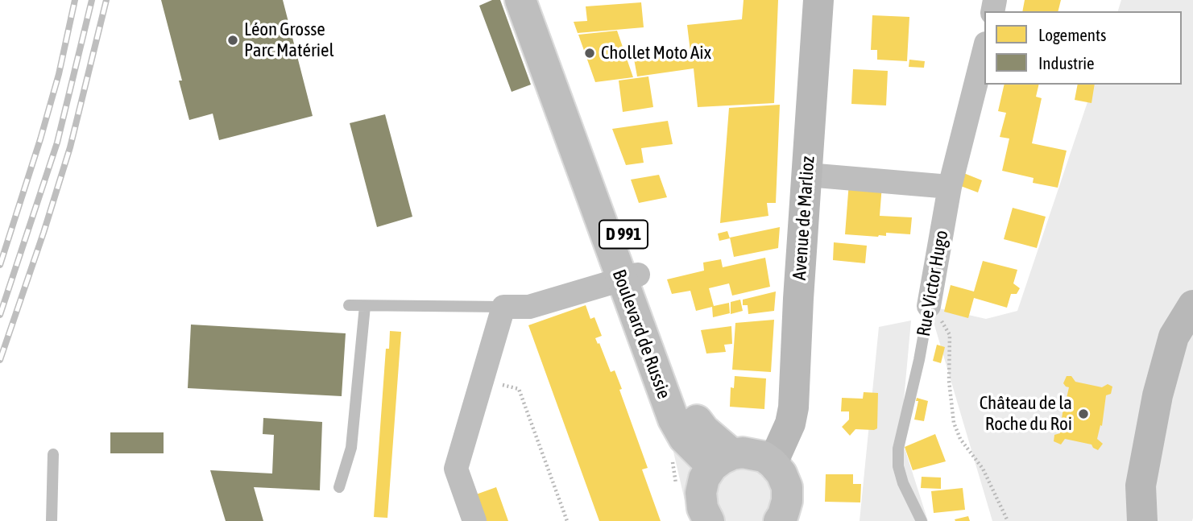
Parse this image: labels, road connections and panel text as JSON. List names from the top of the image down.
{
  "streets": {
    "main road": ["Avenue de Marlioz", "D 991", "Boulevard de Russie"],
    "street": ["Rue Victor Hugo"]
  },
  "crossings": [
    ["Avenue de Marlioz", "Boulevard de Russie"]
  ],
  "places": ["Léon Grosse Parc Matériel", "Chollet Moto Aix", "Château de la Roche du Roi"],
  "legend": ["Logements", "Industrie"]
}
